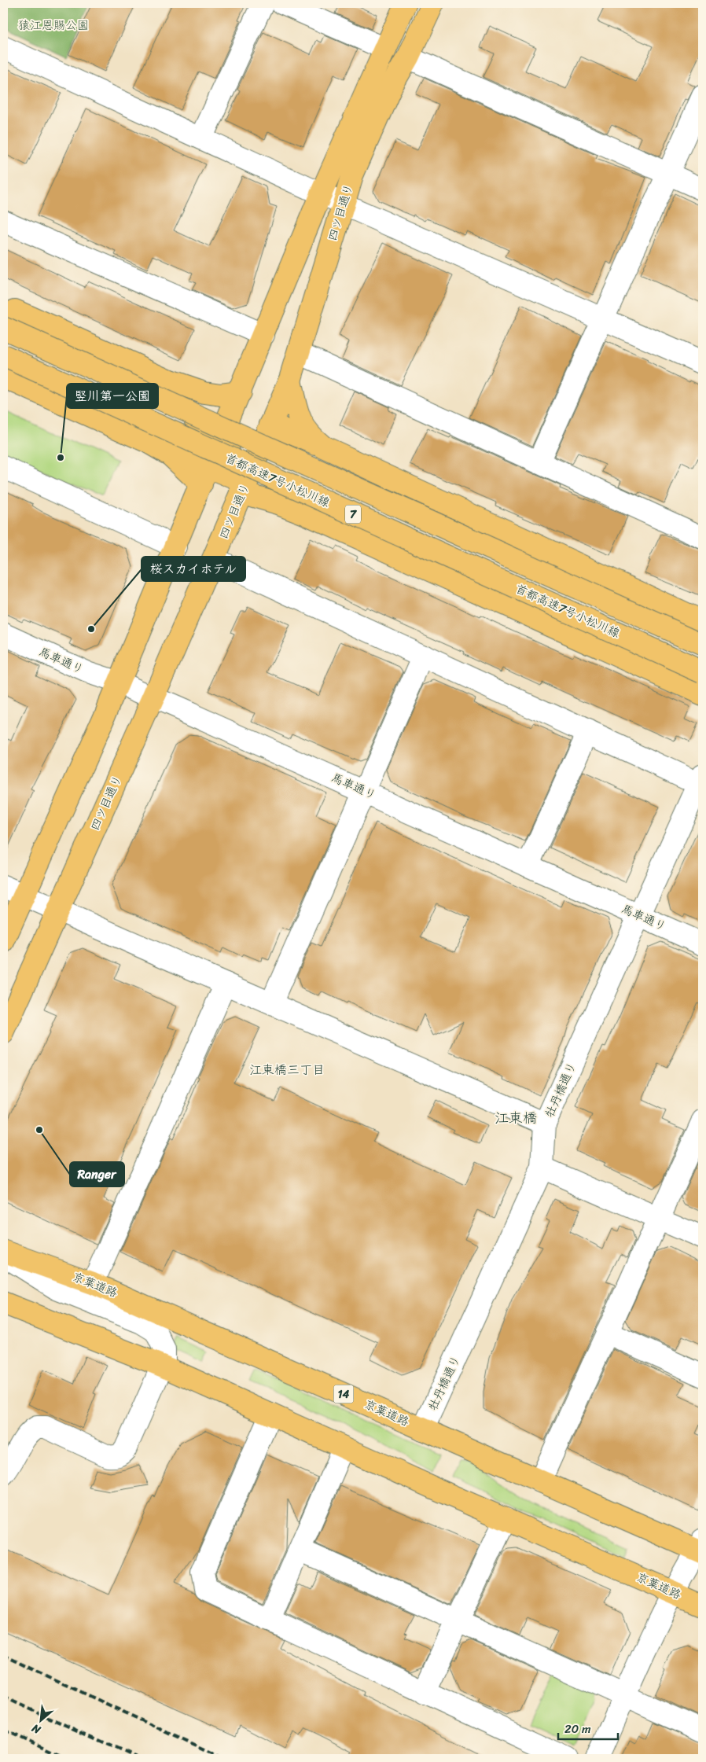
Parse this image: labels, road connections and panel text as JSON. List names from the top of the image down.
{
  "streets": {
    "main road": [
      "四ツ目通り",
      "首都高速7号小松川線",
      "7",
      "京葉道路",
      "14"
    ],
    "street": ["馬車通り", "牡丹橋通り"]
  },
  "crossings": [
    ["四ツ目通り", "馬車通り"],
    ["馬車通り", "牡丹橋通り"],
    ["牡丹橋通り", "京葉道路"]
  ],
  "districts": ["江東橋三丁目", "江東橋"],
  "parks": ["猿江恩賜公園"],
  "places": ["竪川第一公園", "桜スカイホテル", "Ranger"],
  "scale_bar": "20 m",
  "north": "bottom left"
}
